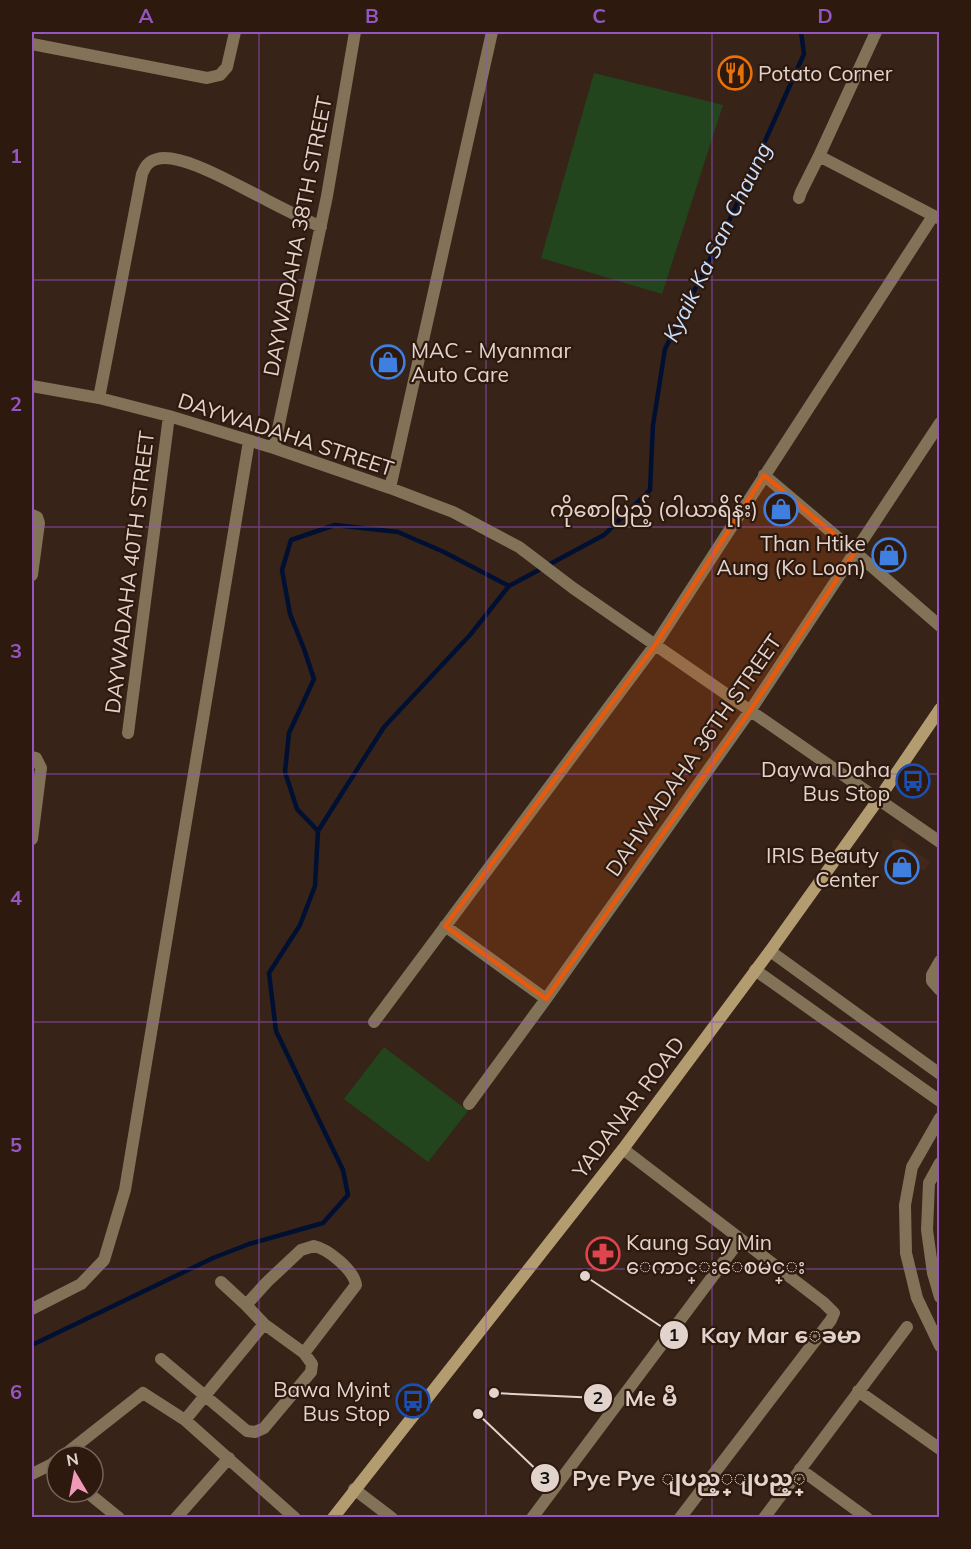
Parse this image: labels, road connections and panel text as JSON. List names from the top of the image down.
{
  "streets": {
    "main road": ["YADANAR ROAD"],
    "street": [
      "DAYWADAHA 38TH STREET",
      "DAYWADAHA STREET",
      "DAYWADAHA 40TH STREET",
      "DAHWADAHA 36TH STREET"
    ]
  },
  "crossings": [
    ["DAYWADAHA 38TH STREET", "DAYWADAHA STREET"],
    ["DAYWADAHA STREET", "DAYWADAHA 40TH STREET"]
  ],
  "water": ["Kyaik Ka San Chaung"],
  "places": {
    "restaurant": ["Potato Corner"],
    "shop": [
      "MAC - Myanmar Auto Care",
      "ကိုစောပြည့် (ဝါယာရိန်း)",
      "Than Htike Aung (Ko Loon)",
      "IRIS Beauty Center"
    ],
    "bus stop": ["Daywa Daha Bus Stop", "Bawa Myint Bus Stop"],
    "pharmacy": ["Kaung Say Min ေကာင္းေစမင္း"],
    "other": ["Kay Mar ေခမာ", "Me မီ", "Pye Pye ျပည့္ျပည့္"]
  },
  "north": "top",
  "grid": {
    "columns": [
      "A",
      "B",
      "C",
      "D"
    ],
    "rows": [
      "1",
      "2",
      "3",
      "4",
      "5",
      "6"
    ]
  }
}
